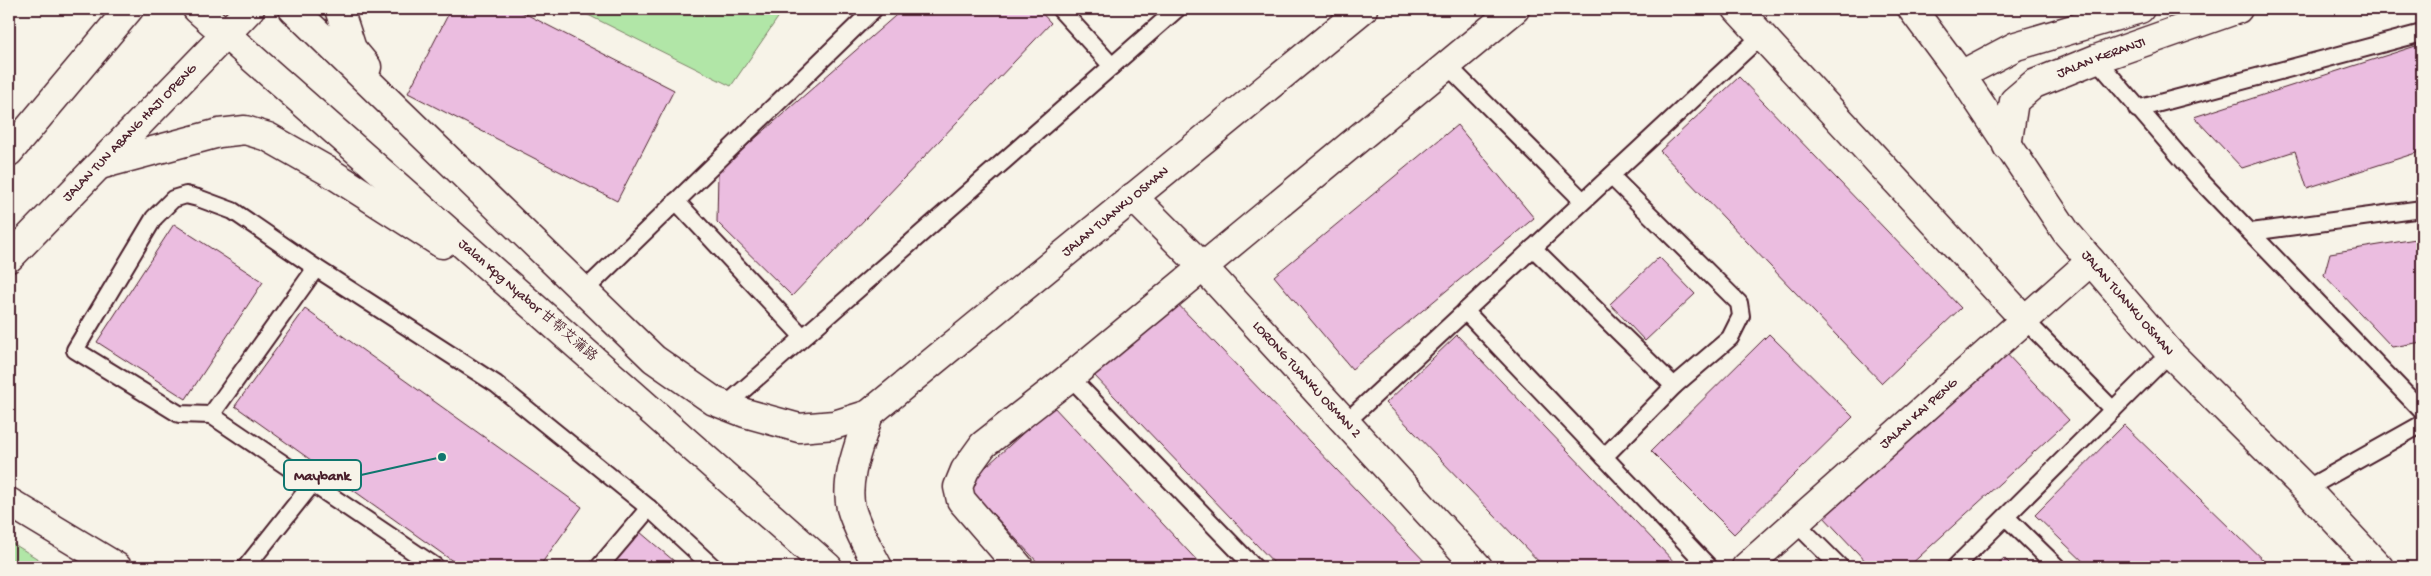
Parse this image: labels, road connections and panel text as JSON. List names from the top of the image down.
{
  "streets": {
    "street": [
      "JALAN KERANJI",
      "JALAN TUN ABANG HAJI OPENG",
      "JALAN TUANKU OSMAN",
      "Jalan Kpg Nyabor 甘帮艾蒲路",
      "LORONG TUANKU OSMAN 2",
      "JALAN KAI PENG"
    ]
  },
  "crossings": [
    ["JALAN KERANJI", "JALAN TUANKU OSMAN"],
    ["JALAN TUN ABANG HAJI OPENG", "Jalan Kpg Nyabor 甘帮艾蒲路"],
    ["JALAN TUANKU OSMAN", "LORONG TUANKU OSMAN 2"],
    ["JALAN TUANKU OSMAN", "JALAN KAI PENG"]
  ],
  "places": ["Maybank"]
}
